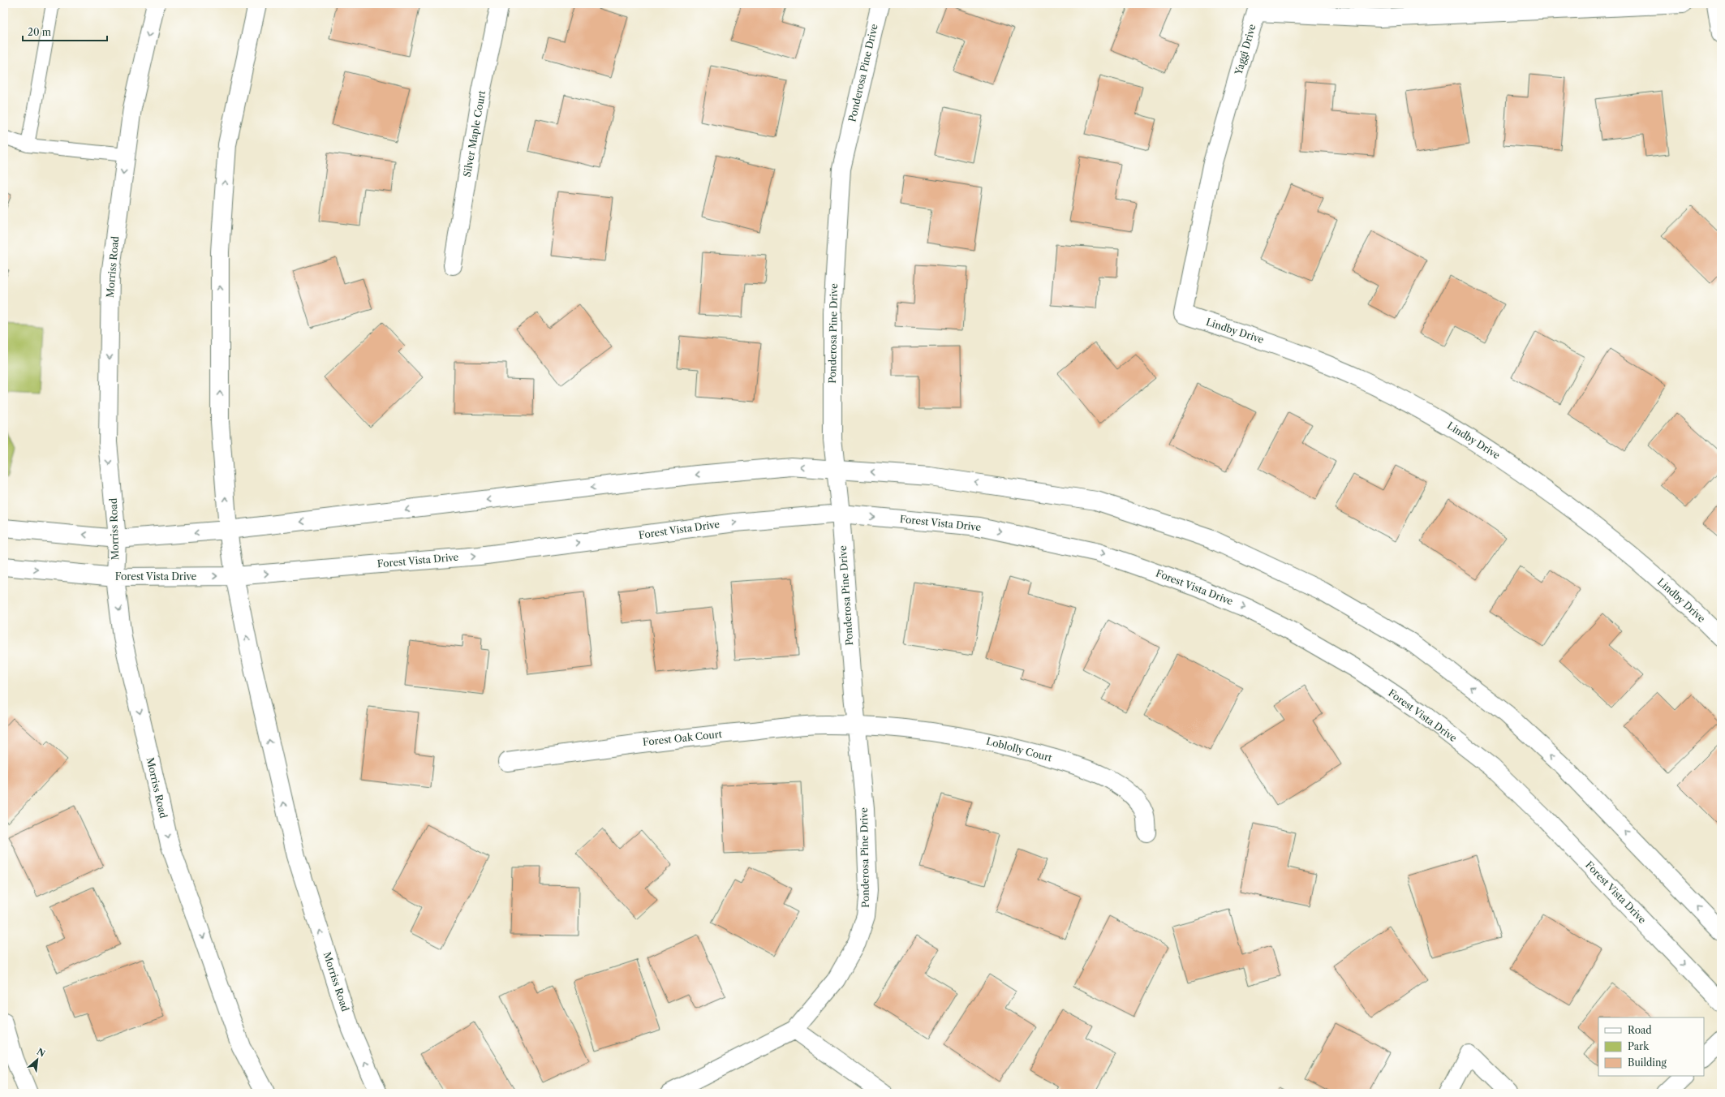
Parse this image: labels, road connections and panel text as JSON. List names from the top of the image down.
{
  "streets": {
    "main road": [
      "Yaggi Drive",
      "Ponderosa Pine Drive",
      "Silver Maple Court",
      "Morriss Road",
      "Lindby Drive",
      "Forest Vista Drive",
      "Forest Oak Court",
      "Loblolly Court"
    ]
  },
  "crossings": [
    ["Yaggi Drive", "Lindby Drive"],
    ["Ponderosa Pine Drive", "Forest Vista Drive"],
    ["Ponderosa Pine Drive", "Forest Oak Court"],
    ["Ponderosa Pine Drive", "Loblolly Court"],
    ["Morriss Road", "Forest Vista Drive"],
    ["Forest Oak Court", "Loblolly Court"]
  ],
  "legend": ["Road", "Park", "Building"],
  "scale_bar": "20 m",
  "north": "top right"
}
